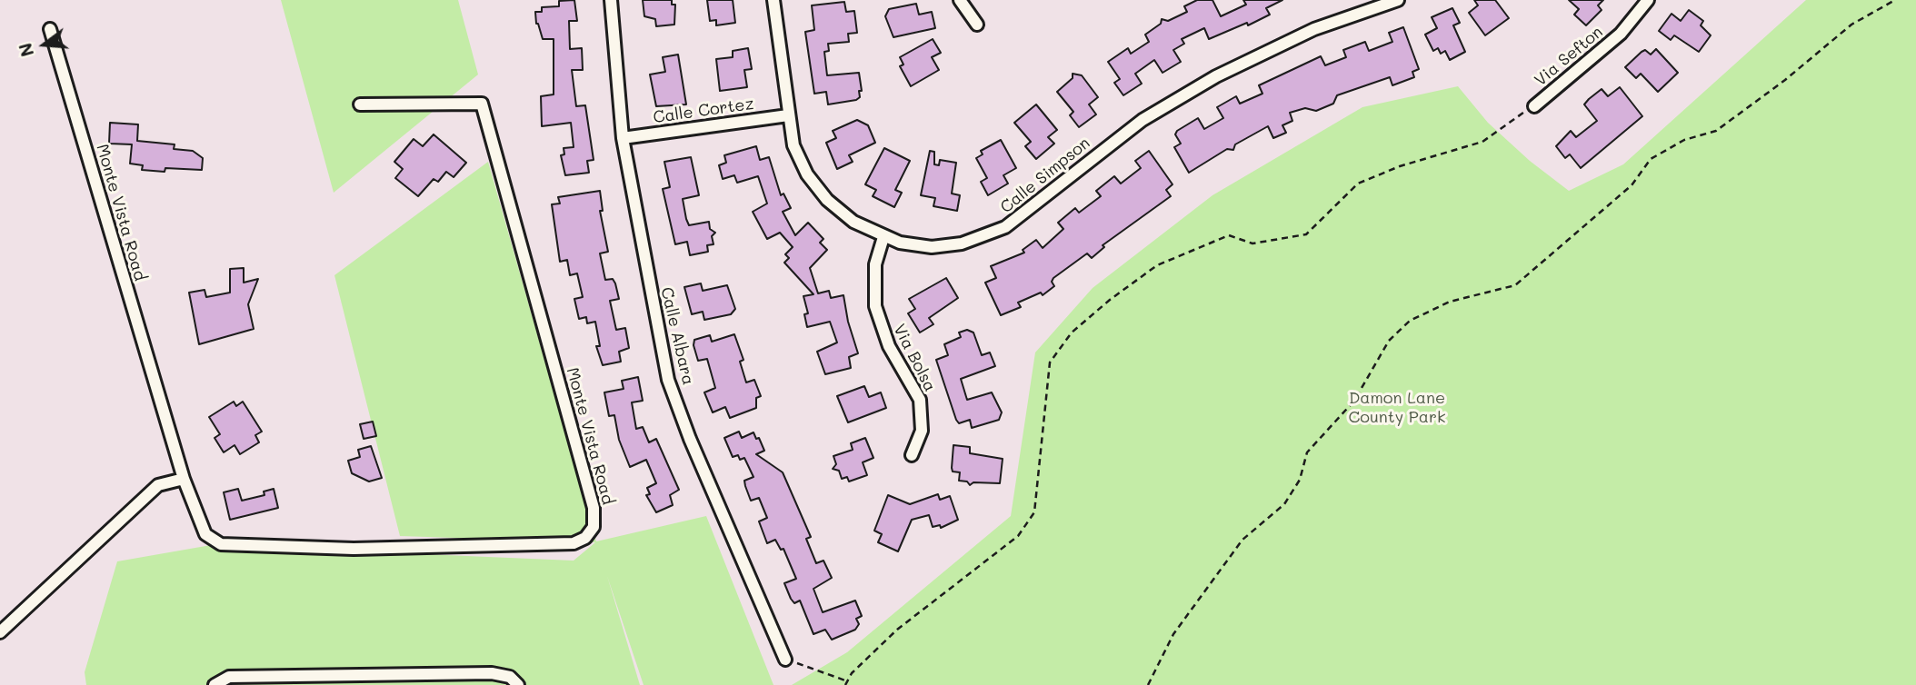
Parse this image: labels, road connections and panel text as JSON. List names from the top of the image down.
{
  "streets": {
    "street": [
      "Via Sefton",
      "Calle Cortez",
      "Calle Simpson",
      "Monte Vista Road",
      "Calle Albara",
      "Via Bolsa"
    ]
  },
  "crossings": [
    ["Calle Cortez", "Calle Simpson"],
    ["Calle Cortez", "Calle Albara"],
    ["Calle Simpson", "Via Bolsa"]
  ],
  "parks": ["Damon Lane County Park"],
  "north": "left"
}
